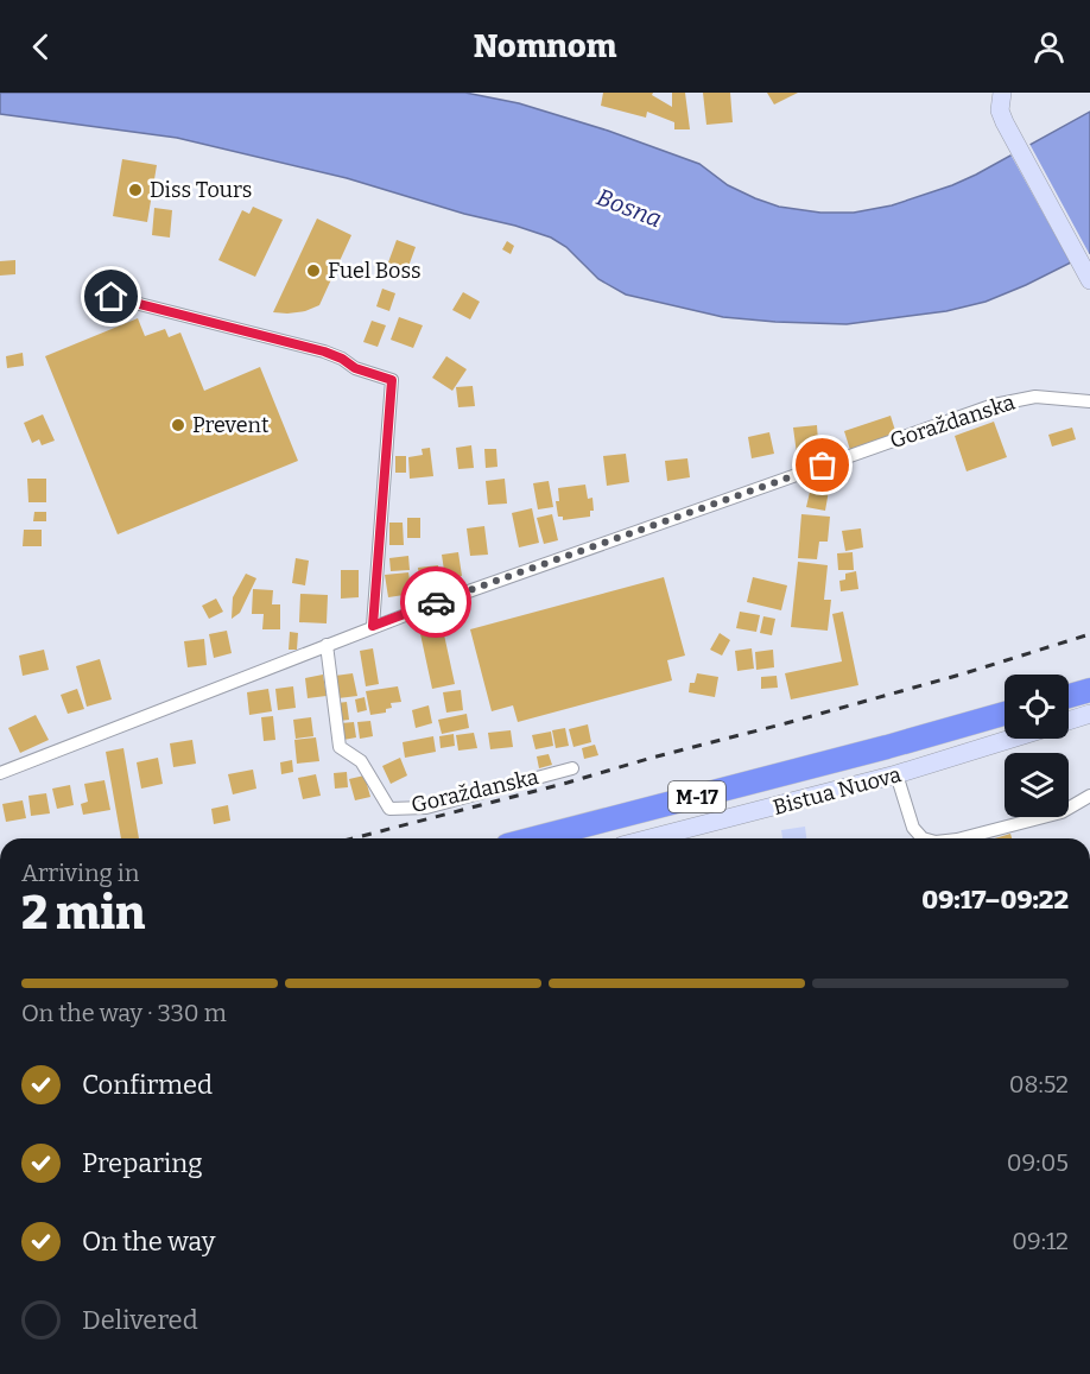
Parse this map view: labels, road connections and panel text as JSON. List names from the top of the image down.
{
  "streets": {
    "highway": ["M-17"],
    "street": ["Goraždanska", "Bistua Nuova"]
  },
  "water": ["Bosna"],
  "places": ["Diss Tours", "Fuel Boss", "Prevent"],
  "page": {
    "header": "Nomnom",
    "heading": ["2 min", "Arriving in", "09:17–09:22"],
    "bar": "On the way · 330 m",
    "list": [
      ["Confirmed", "08:52"],
      ["Preparing", "09:05"],
      ["On the way", "09:12"],
      "Delivered"
    ]
  }
}
